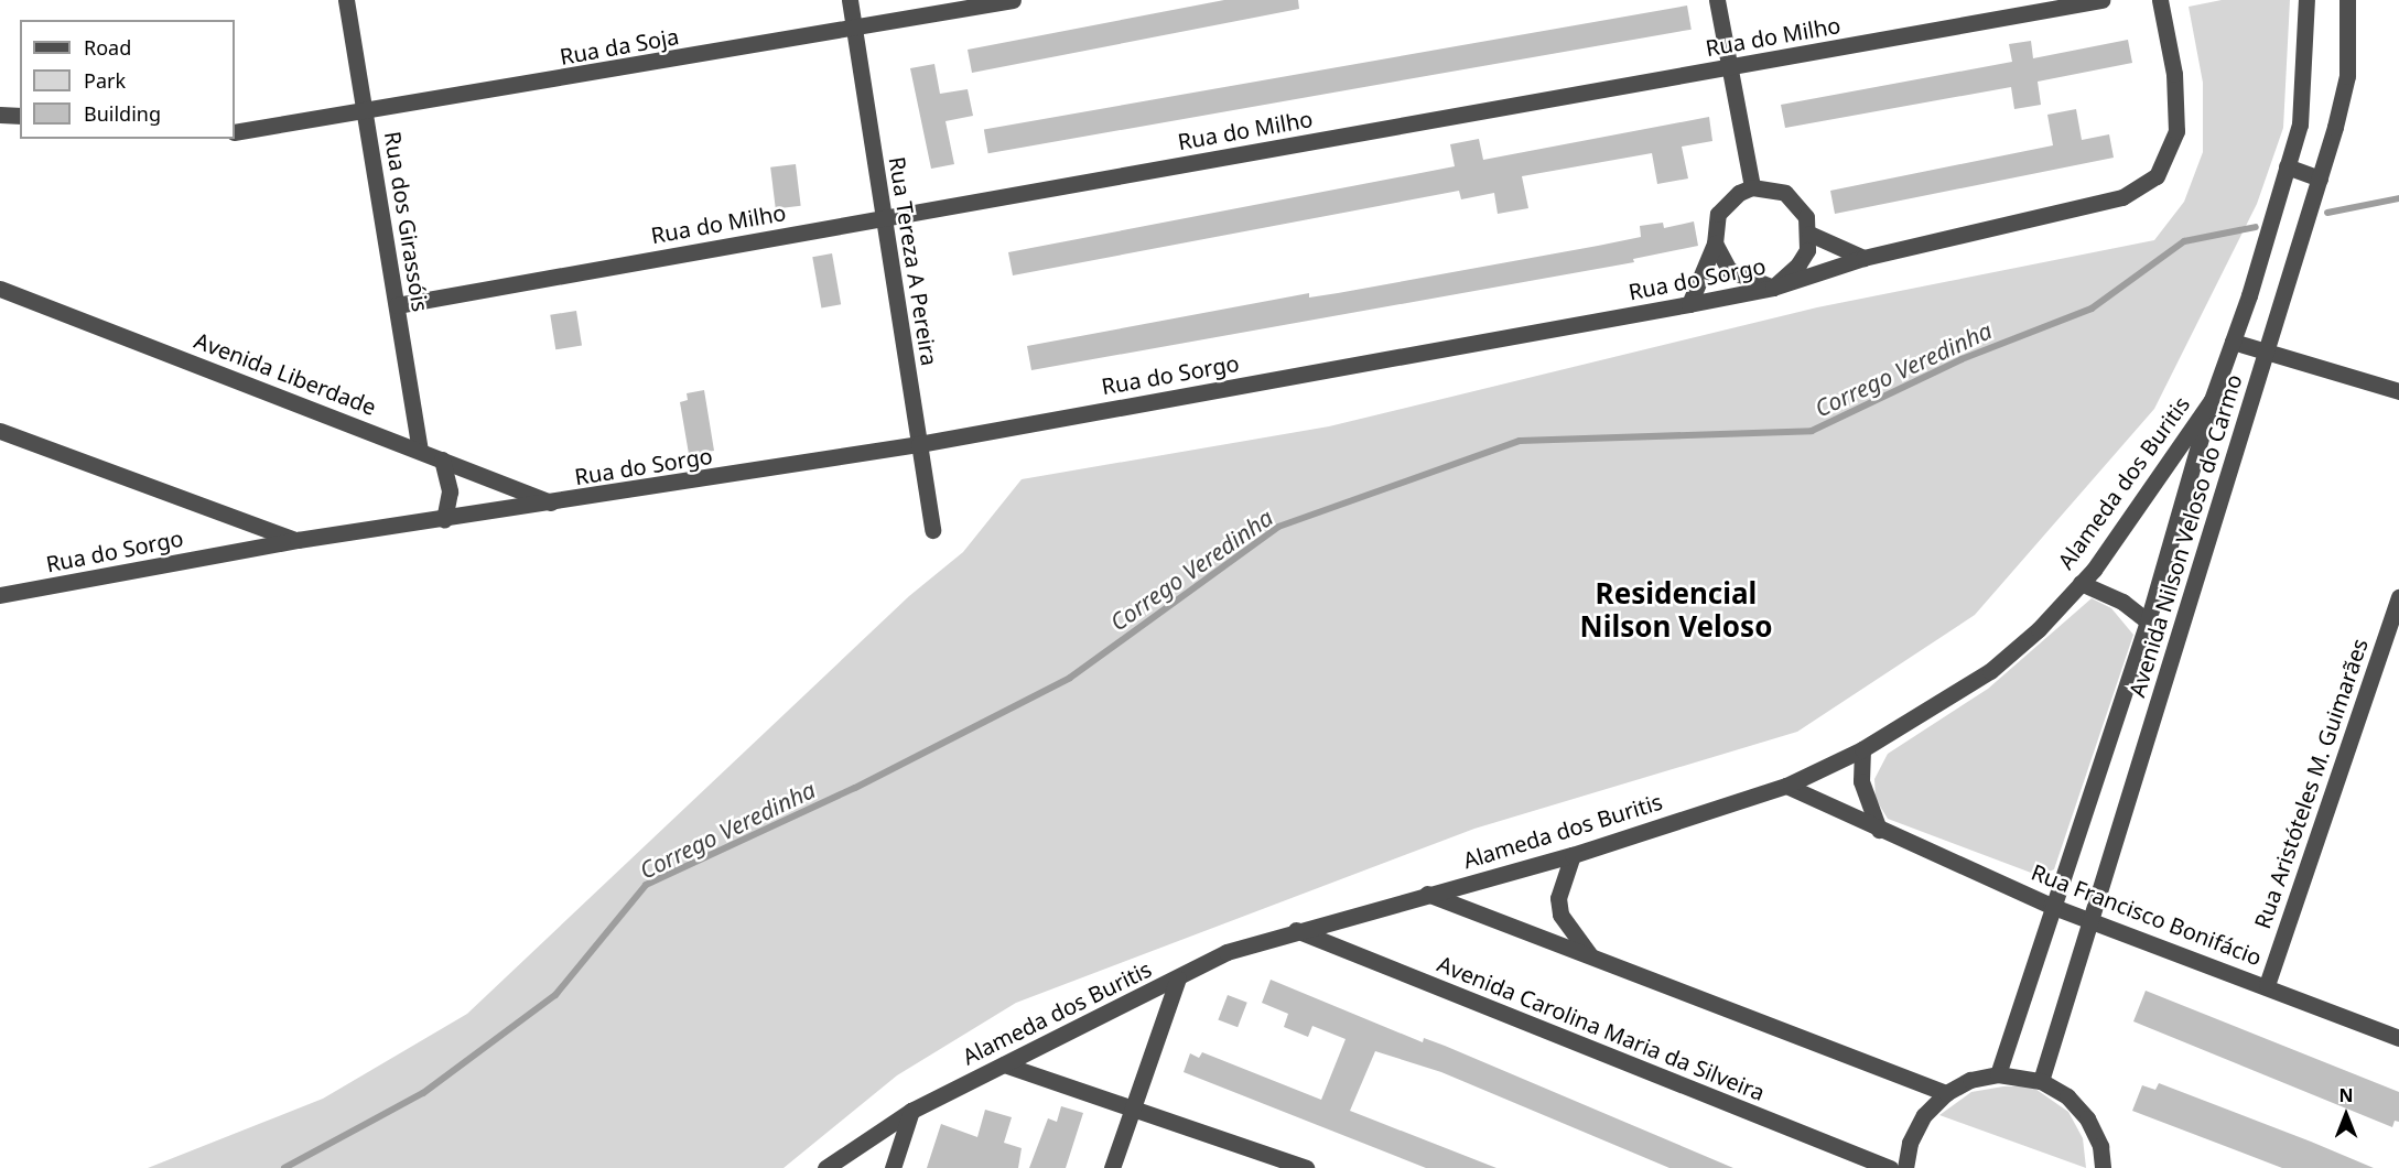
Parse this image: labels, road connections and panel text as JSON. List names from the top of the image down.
{
  "streets": {
    "street": [
      "Rua do Milho",
      "Rua da Soja",
      "Rua dos Girassóis",
      "Rua Tereza A Pereira",
      "Rua do Sorgo",
      "Avenida Liberdade",
      "Alameda dos Buritis",
      "Avenida Nilson Veloso do Carmo",
      "Rua Aristóteles M. Guimarães",
      "Rua Francisco Bonifácio",
      "Avenida Carolina Maria da Silveira"
    ]
  },
  "crossings": [
    ["Rua do Milho", "Rua dos Girassóis"],
    ["Rua do Milho", "Rua Tereza A Pereira"],
    ["Rua da Soja", "Rua dos Girassóis"],
    ["Rua da Soja", "Rua Tereza A Pereira"],
    ["Rua dos Girassóis", "Avenida Liberdade"],
    ["Rua Tereza A Pereira", "Rua do Sorgo"],
    ["Rua do Sorgo", "Avenida Liberdade"],
    ["Alameda dos Buritis", "Avenida Nilson Veloso do Carmo"],
    ["Alameda dos Buritis", "Rua Francisco Bonifácio"],
    ["Alameda dos Buritis", "Avenida Carolina Maria da Silveira"],
    ["Avenida Nilson Veloso do Carmo", "Rua Francisco Bonifácio"],
    ["Rua Aristóteles M. Guimarães", "Rua Francisco Bonifácio"]
  ],
  "districts": ["Residencial Nilson Veloso"],
  "water": ["Corrego Veredinha"],
  "legend": ["Road", "Park", "Building"],
  "north": "top"
}
